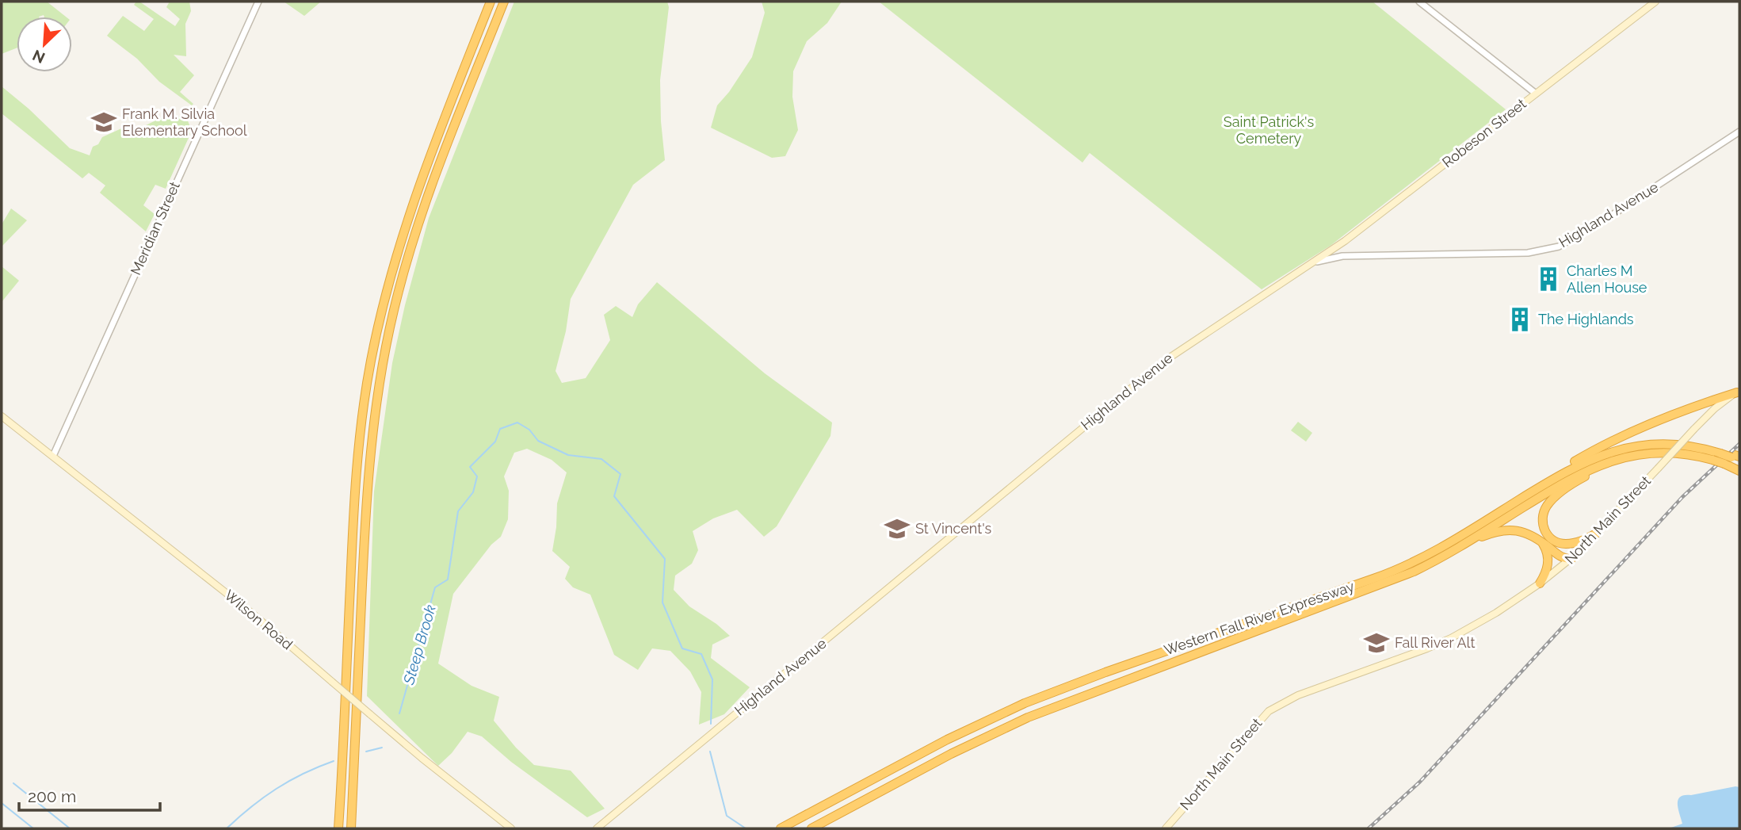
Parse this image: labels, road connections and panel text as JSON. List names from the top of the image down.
{
  "streets": {
    "highway": ["Western Fall River Expressway"],
    "main road": [
      "Robeson Street",
      "Highland Avenue",
      "North Main Street",
      "Wilson Road"
    ],
    "street": ["Meridian Street"]
  },
  "crossings": [
    ["Robeson Street", "Highland Avenue"],
    ["Meridian Street", "Wilson Road"]
  ],
  "water": ["Steep Brook"],
  "parks": ["Saint Patrick's Cemetery"],
  "places": {
    "school or university": ["Frank M. Silvia Elementary School", "St Vincent's", "Fall River Alt"],
    "building": ["Charles M Allen House", "The Highlands"]
  },
  "scale_bar": "200 m",
  "north": "bottom left"
}
